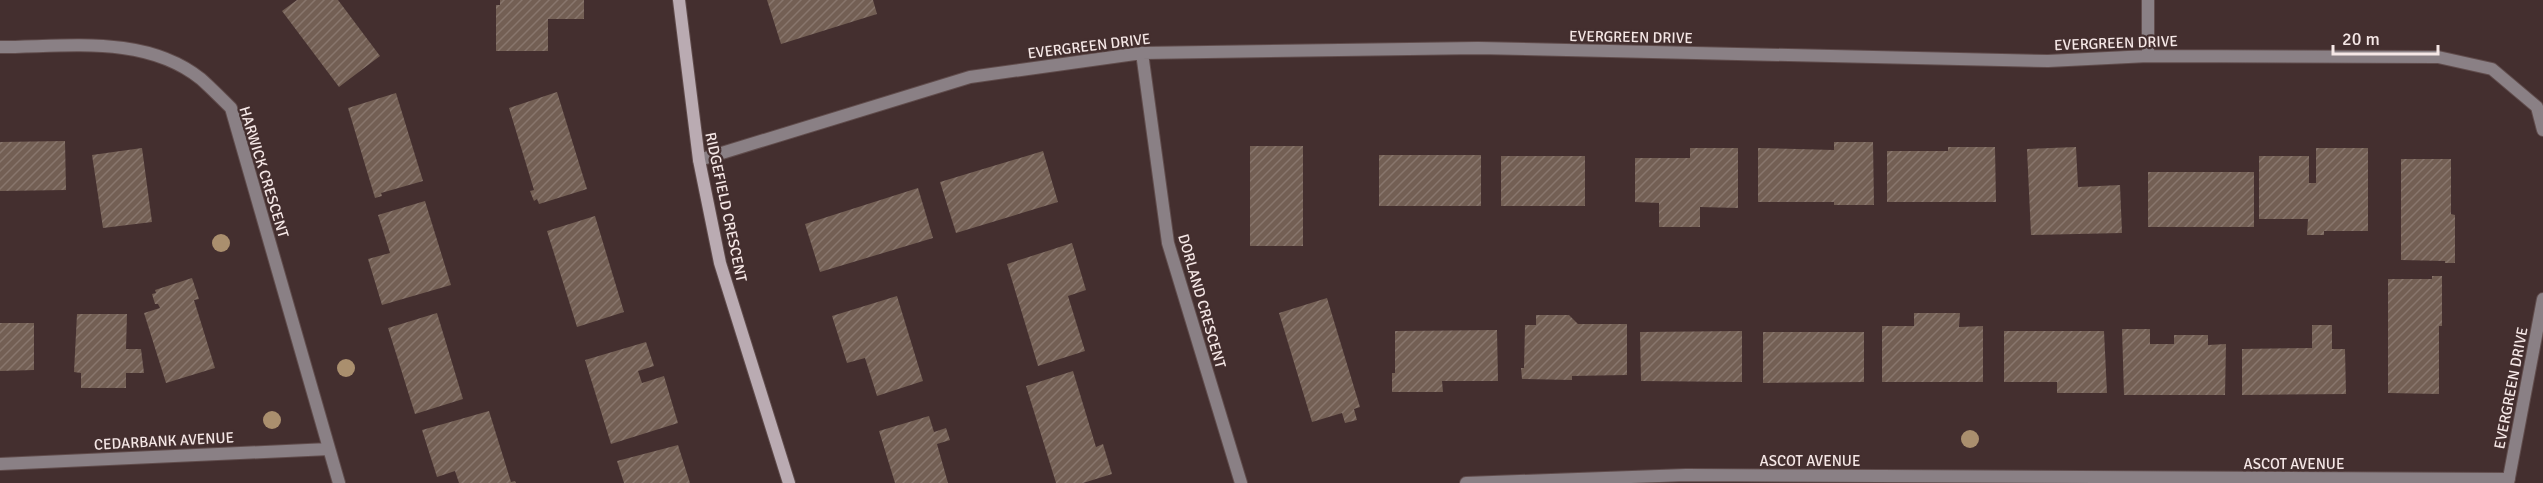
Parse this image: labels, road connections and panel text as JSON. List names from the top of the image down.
{
  "streets": {
    "street": [
      "EVERGREEN DRIVE",
      "HARWICK CRESCENT",
      "RIDGEFIELD CRESCENT",
      "DORLAND CRESCENT",
      "CEDARBANK AVENUE",
      "ASCOT AVENUE"
    ]
  },
  "crossings": [
    ["EVERGREEN DRIVE", "RIDGEFIELD CRESCENT"],
    ["EVERGREEN DRIVE", "DORLAND CRESCENT"],
    ["EVERGREEN DRIVE", "ASCOT AVENUE"],
    ["HARWICK CRESCENT", "CEDARBANK AVENUE"]
  ],
  "scale_bar": "20 m"
}
